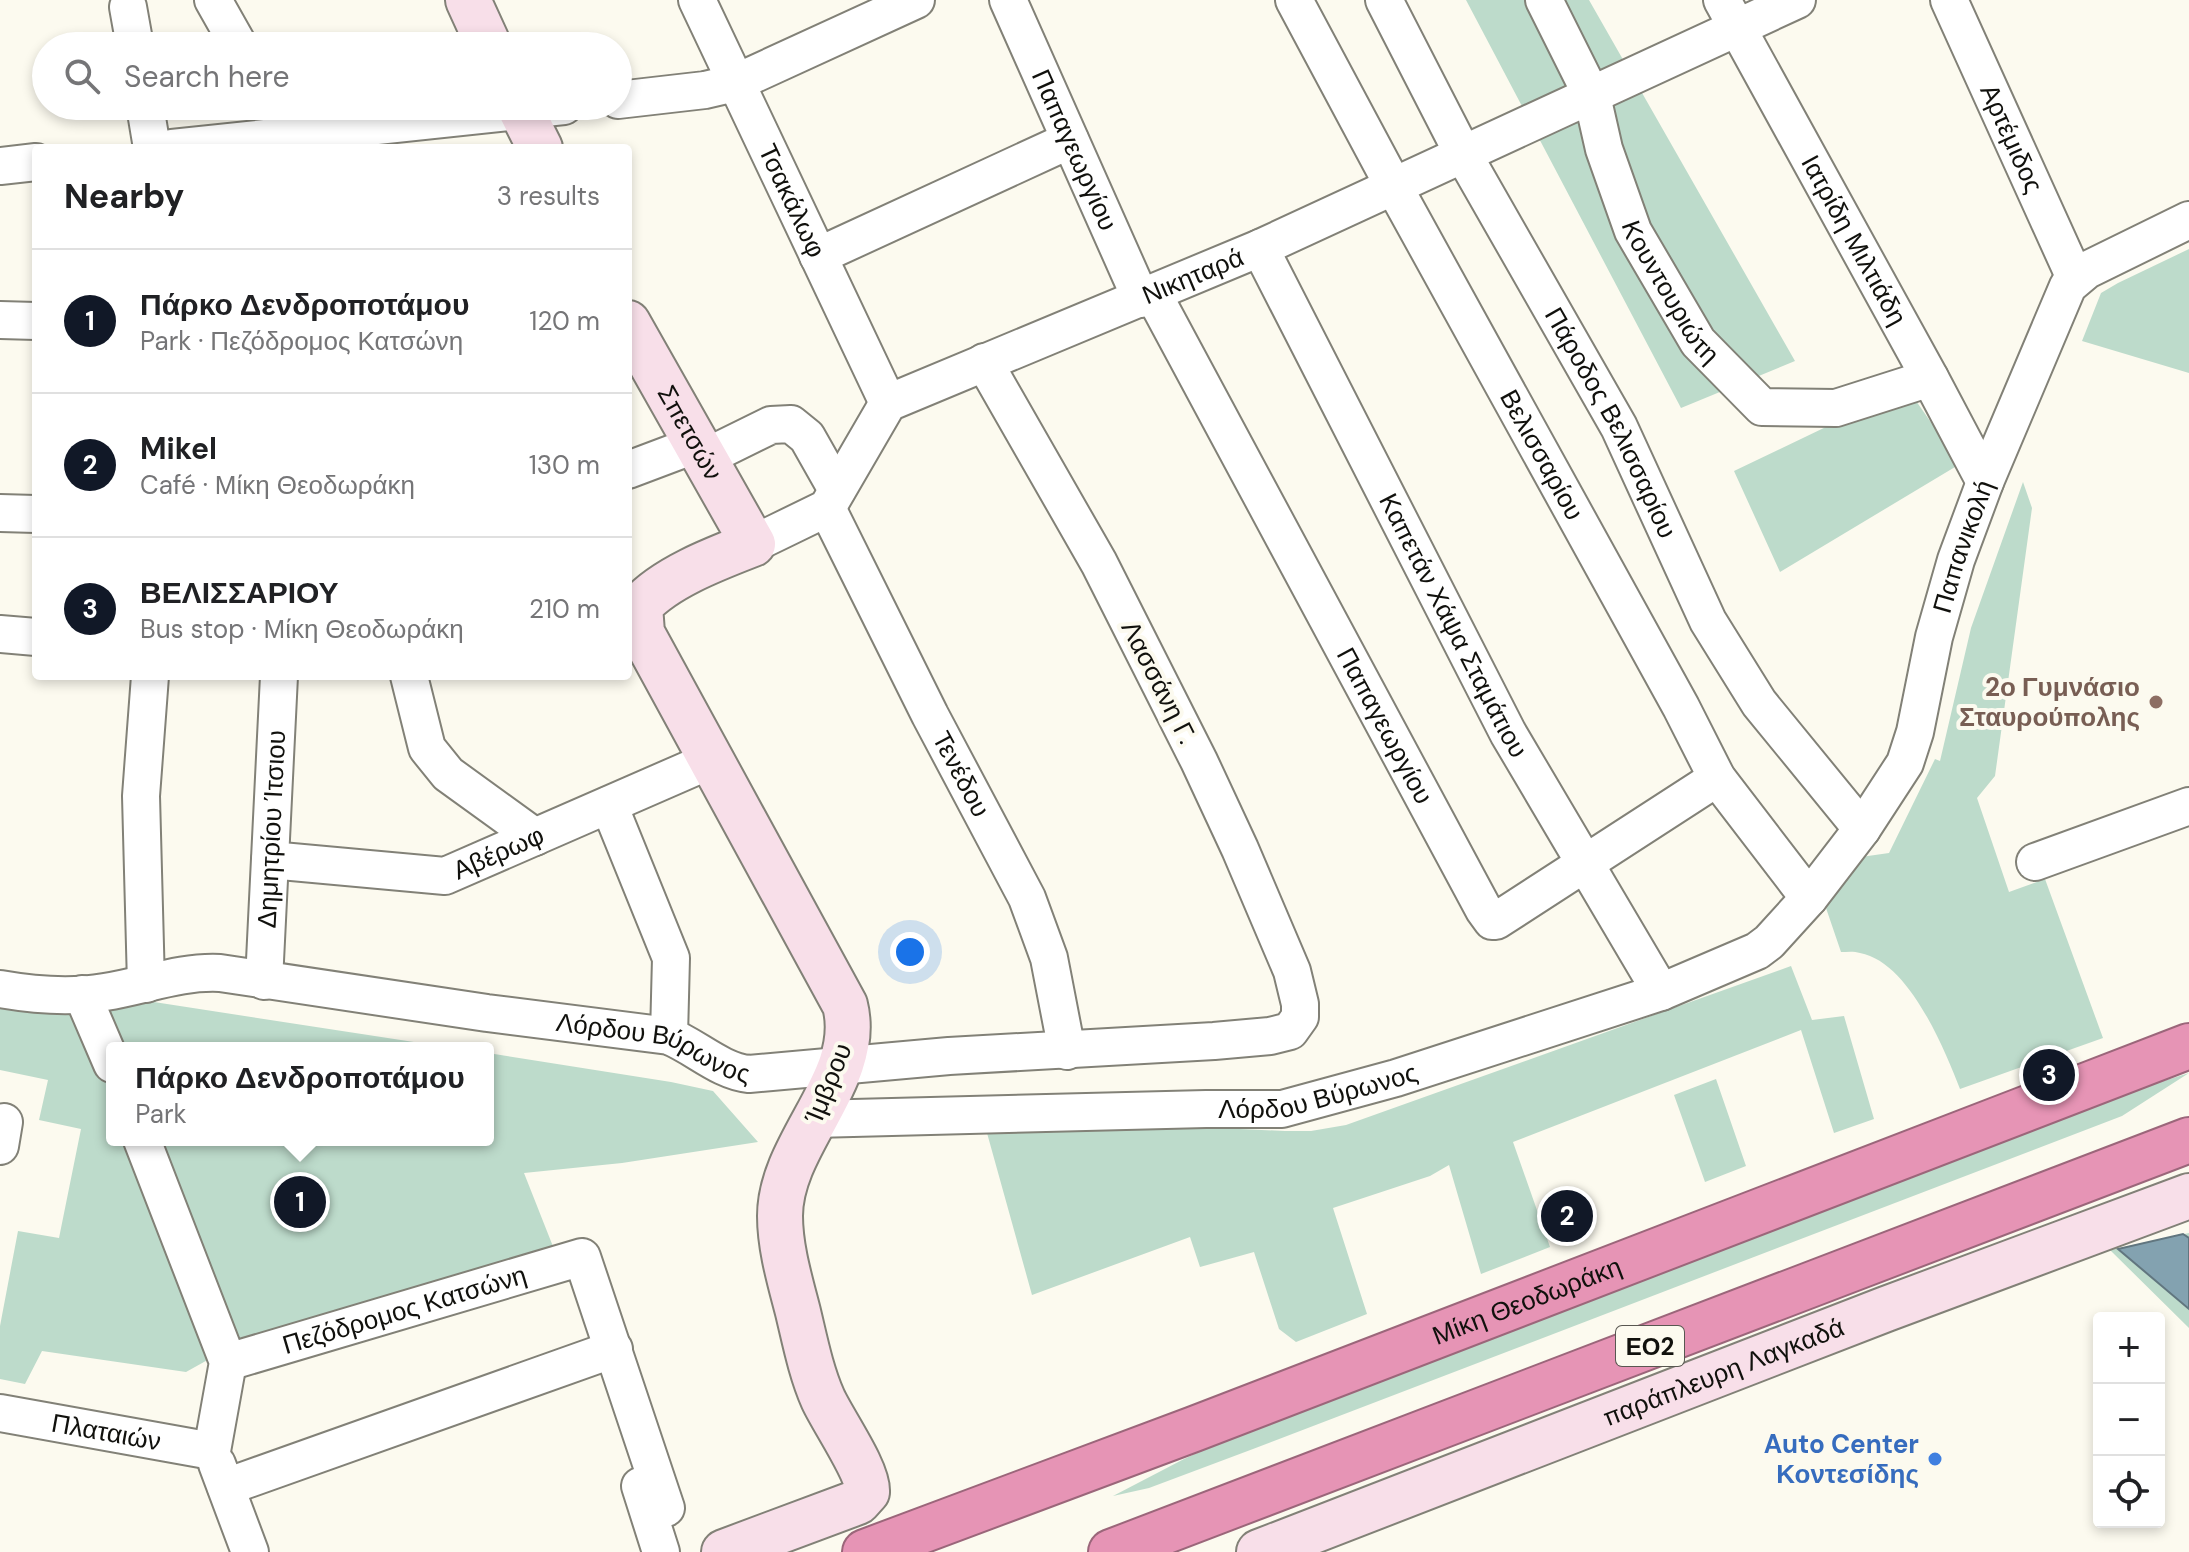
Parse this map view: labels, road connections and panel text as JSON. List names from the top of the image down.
{
  "streets": {
    "highway": ["Μίκη Θεοδωράκη", "ΕΟ2"],
    "street": [
      "Αρτέμιδος",
      "Παπαγεωργίου",
      "Τσακάλωφ",
      "Ιατρίδη Μιλτιάδη",
      "Νικηταρά",
      "Κουντουριώτη",
      "Πάροδος Βελισσαρίου",
      "Σπετσών",
      "Βελισσαρίου",
      "Παπανικολή",
      "Καπετάν Χάψα Σταμάτιου",
      "Λασσάνη Γ.",
      "Τενέδου",
      "Δημητρίου Ίτσιου",
      "Αβέρωφ",
      "Λόρδου Βύρωνος",
      "Ίμβρου",
      "Πεζόδρομος Κατσώνη",
      "παράπλευρη Λαγκαδά",
      "Πλαταιών"
    ]
  },
  "crossings": [
    ["Αρτέμιδος", "Παπανικολή"],
    ["Παπαγεωργίου", "Νικηταρά"],
    ["Παπαγεωργίου", "Βελισσαρίου"],
    ["Παπαγεωργίου", "Καπετάν Χάψα Σταμάτιου"],
    ["Τσακάλωφ", "Νικηταρά"],
    ["Ιατρίδη Μιλτιάδη", "Νικηταρά"],
    ["Ιατρίδη Μιλτιάδη", "Κουντουριώτη"],
    ["Ιατρίδη Μιλτιάδη", "Παπανικολή"],
    ["Νικηταρά", "Κουντουριώτη"],
    ["Νικηταρά", "Πάροδος Βελισσαρίου"],
    ["Νικηταρά", "Βελισσαρίου"],
    ["Νικηταρά", "Καπετάν Χάψα Σταμάτιου"],
    ["Νικηταρά", "Λασσάνη Γ."],
    ["Πάροδος Βελισσαρίου", "Παπανικολή"],
    ["Σπετσών", "Τενέδου"],
    ["Σπετσών", "Ίμβρου"],
    ["Βελισσαρίου", "Παπανικολή"],
    ["Βελισσαρίου", "Λόρδου Βύρωνος"],
    ["Παπανικολή", "Λόρδου Βύρωνος"],
    ["Καπετάν Χάψα Σταμάτιου", "Λόρδου Βύρωνος"],
    ["Λασσάνη Γ.", "Λόρδου Βύρωνος"],
    ["Τενέδου", "Λόρδου Βύρωνος"],
    ["Δημητρίου Ίτσιου", "Αβέρωφ"],
    ["Δημητρίου Ίτσιου", "Λόρδου Βύρωνος"],
    ["Αβέρωφ", "Ίμβρου"],
    ["Λόρδου Βύρωνος", "Ίμβρου"]
  ],
  "places": ["2ο Γυμνάσιο Σταυρούπολης", "Auto Center Κοντεσίδης"],
  "page": {
    "search": "Search here",
    "heading": ["Nearby", "3 results"],
    "list": [
      {
        "mark": "1",
        "name": "Πάρκο Δενδροποτάμου",
        "note": "Park · Πεζόδρομος Κατσώνη",
        "value": "120 m"
      },
      {
        "mark": "2",
        "name": "Mikel",
        "note": "Café · Μίκη Θεοδωράκη",
        "value": "130 m"
      },
      {
        "mark": "3",
        "name": "ΒΕΛΙΣΣΑΡΙΟΥ",
        "note": "Bus stop · Μίκη Θεοδωράκη",
        "value": "210 m"
      }
    ],
    "popup": ["Πάρκο Δενδροποτάμου", "Park"],
    "pins": ["3", "1", "2"],
    "map_buttons": ["+", "−"]
  }
}
